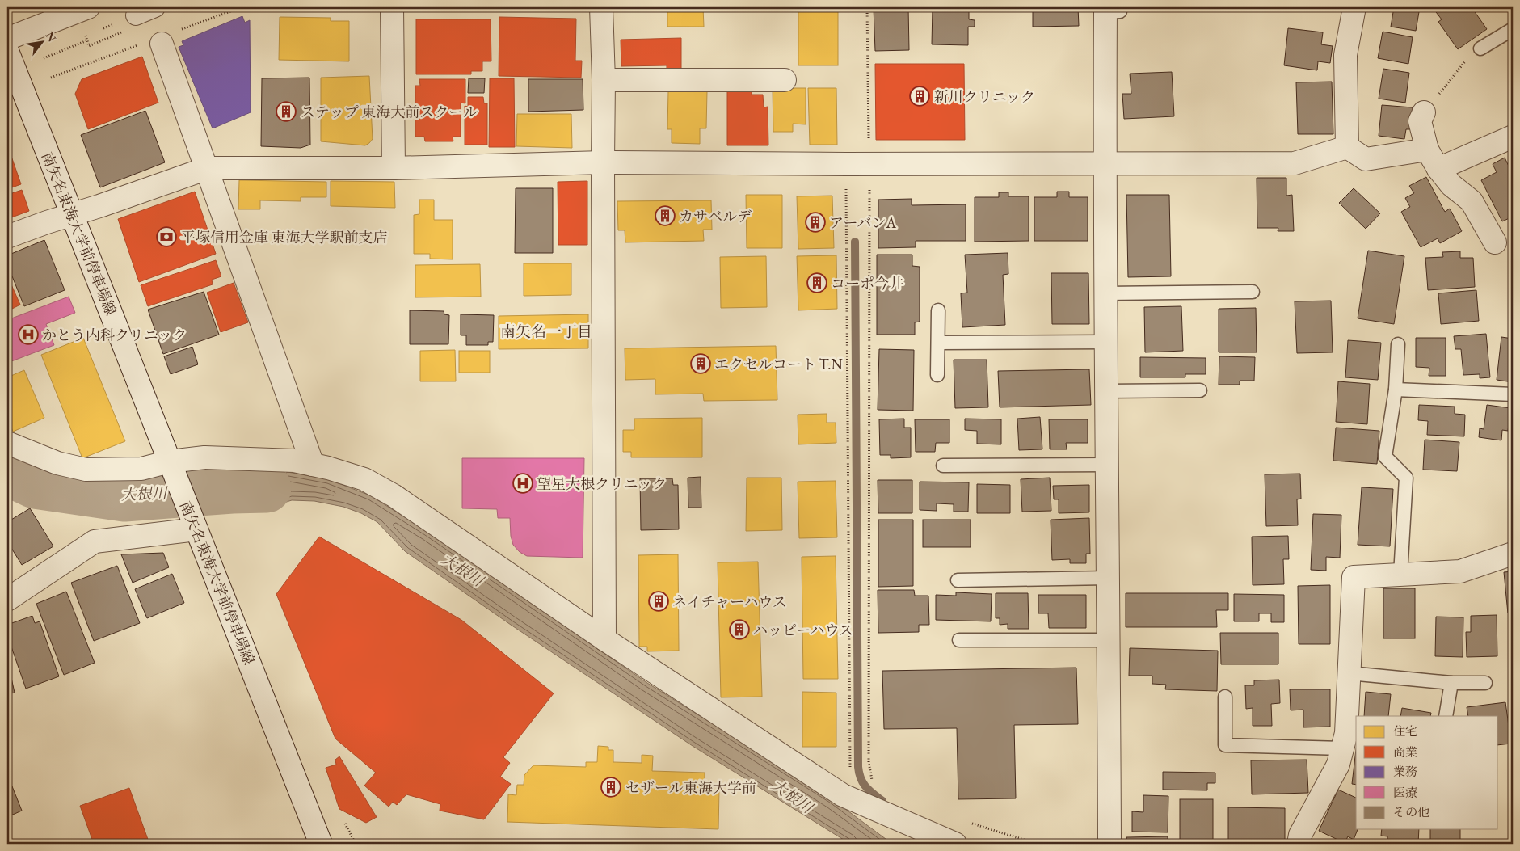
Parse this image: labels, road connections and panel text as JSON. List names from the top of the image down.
{
  "streets": {
    "street": ["南矢名東海大学前停車場線"]
  },
  "districts": ["南矢名一丁目"],
  "water": ["大根川"],
  "places": {
    "building": [
      "新川クリニック",
      "ステップ 東海大前スクール",
      "カサベルデ",
      "アーバンA",
      "コーポ今井",
      "エクセルコート T.N",
      "ネイチャーハウス",
      "ハッピーハウス",
      "セザール東海大学前"
    ],
    "bank": ["平塚信用金庫 東海大学駅前支店"],
    "hospital": ["かとう内科クリニック", "望星大根クリニック"]
  },
  "legend": [
    "住宅",
    "商業",
    "業務",
    "医療",
    "その他"
  ],
  "north": "top right"
}
